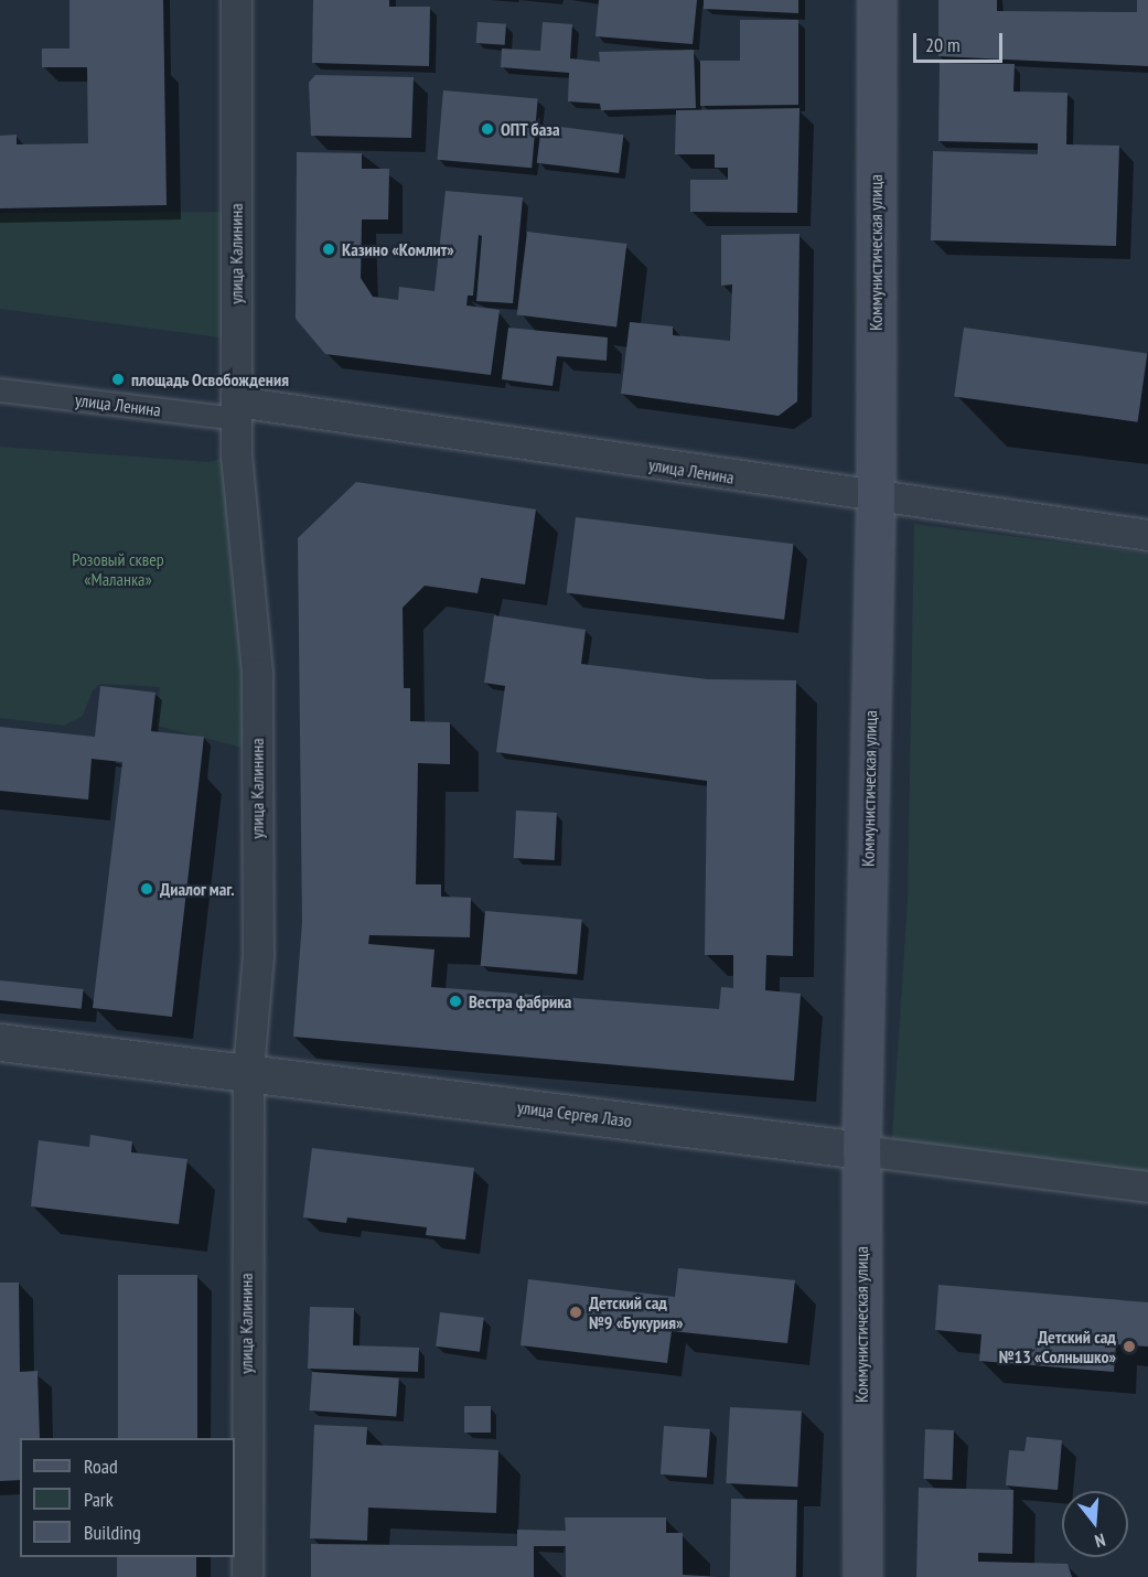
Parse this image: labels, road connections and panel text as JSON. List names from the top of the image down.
{
  "streets": {
    "main road": ["Коммунистическая улица"],
    "street": ["улица Калинина", "улица Ленина", "улица Сергея Лазо"]
  },
  "crossings": [
    ["Коммунистическая улица", "улица Ленина"],
    ["Коммунистическая улица", "улица Сергея Лазо"],
    ["улица Калинина", "улица Ленина"],
    ["улица Калинина", "улица Сергея Лазо"]
  ],
  "parks": ["Розовый сквер «Маланка»"],
  "places": [
    "ОПТ база",
    "Казино «Комлит»",
    "площадь Освобождения",
    "Диалог маг.",
    "Вестра фабрика",
    "Детский сад №9 «Букурия»",
    "Детский сад №13 «Солнышко»"
  ],
  "legend": ["Road", "Park", "Building"],
  "scale_bar": "20 m",
  "north": "bottom"
}
